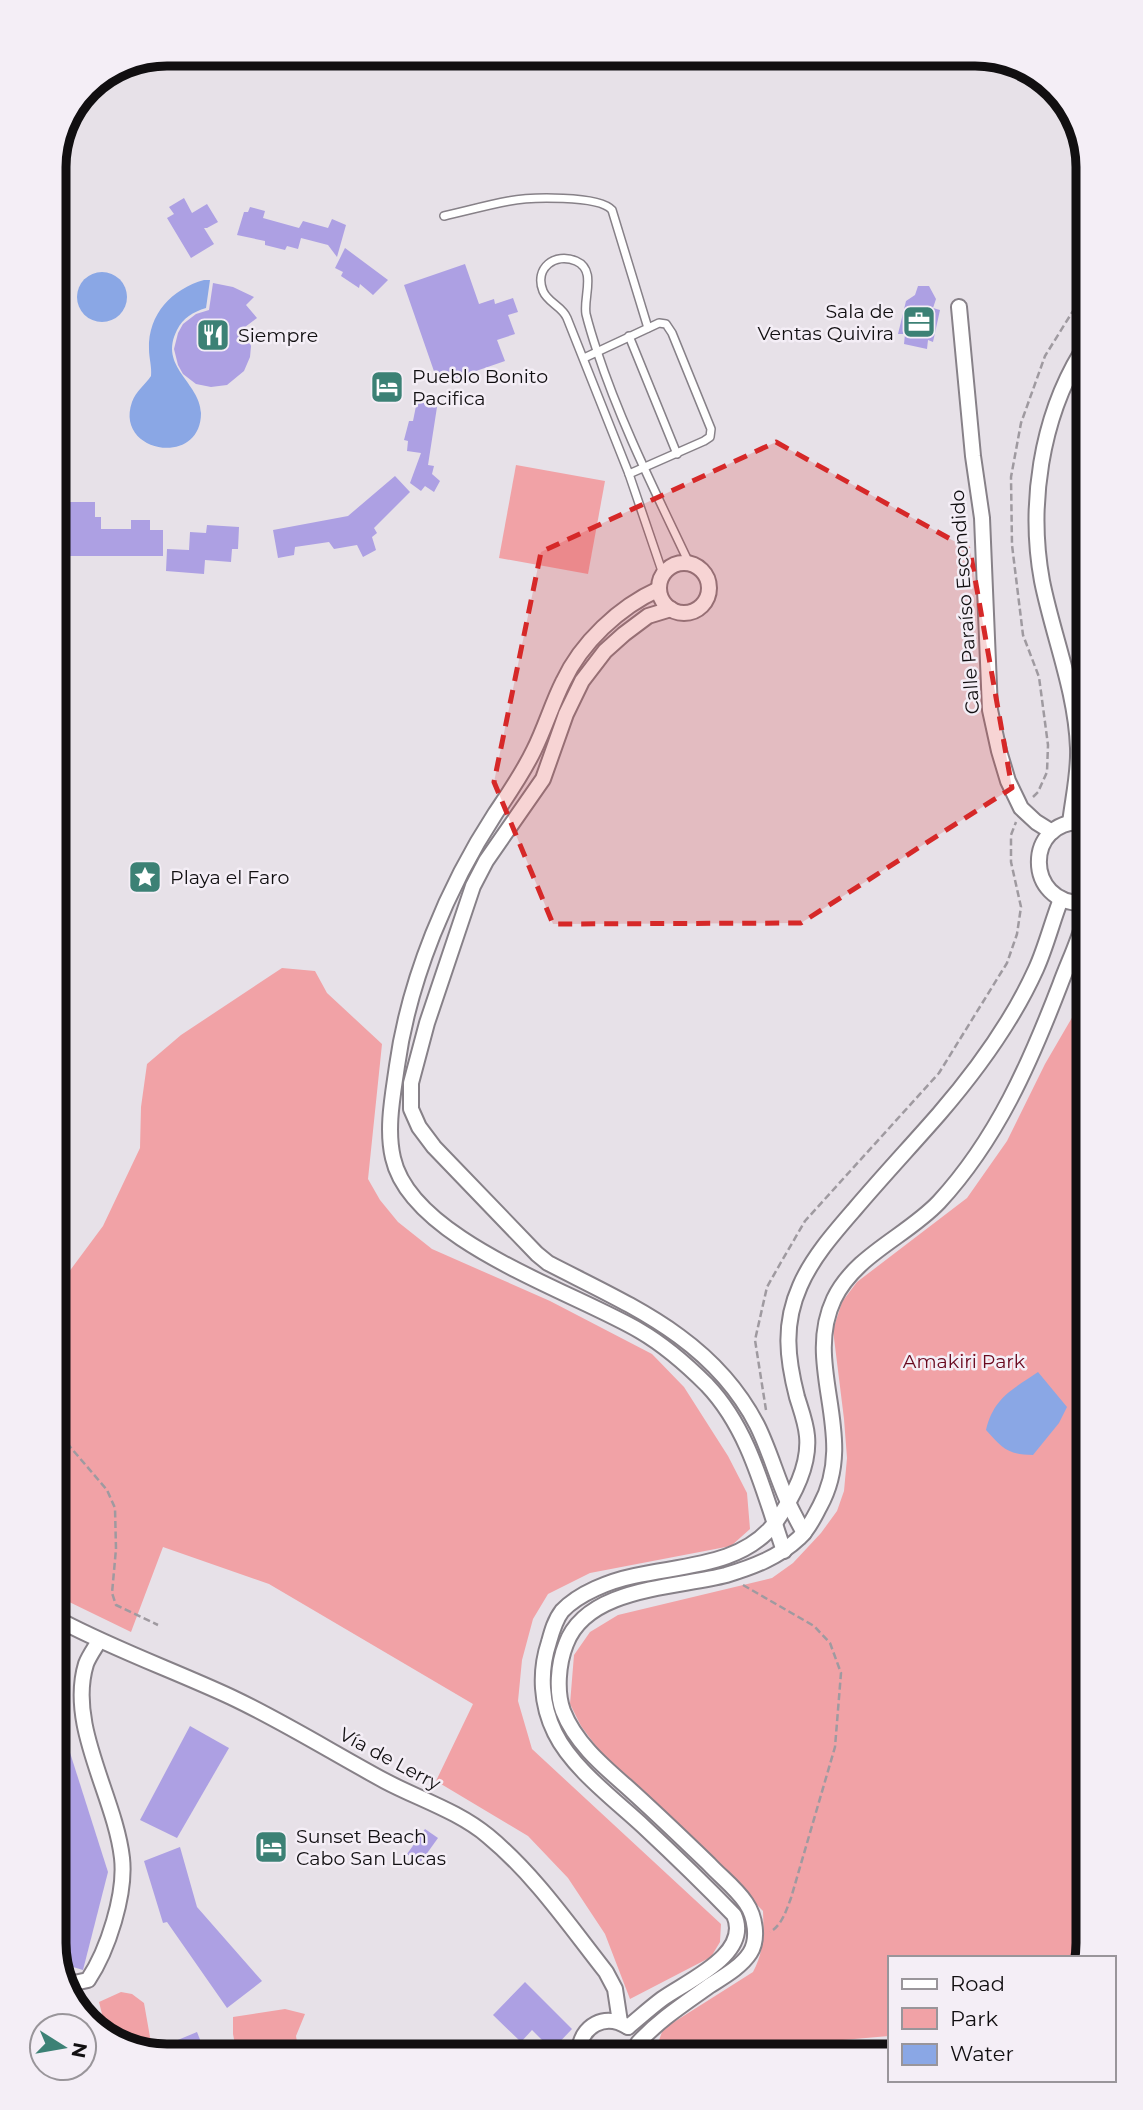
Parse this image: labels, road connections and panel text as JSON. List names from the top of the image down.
{
  "streets": {
    "street": ["Calle Paraíso Escondido", "Vía de Lerry"]
  },
  "parks": ["Amakiri Park"],
  "places": {
    "office": ["Sala de Ventas Quivira"],
    "restaurant": ["Siempre"],
    "hotel": ["Pueblo Bonito Pacifica", "Sunset Beach Cabo San Lucas"],
    "place": ["Playa el Faro"]
  },
  "legend": ["Road", "Park", "Water"],
  "north": "right"
}
